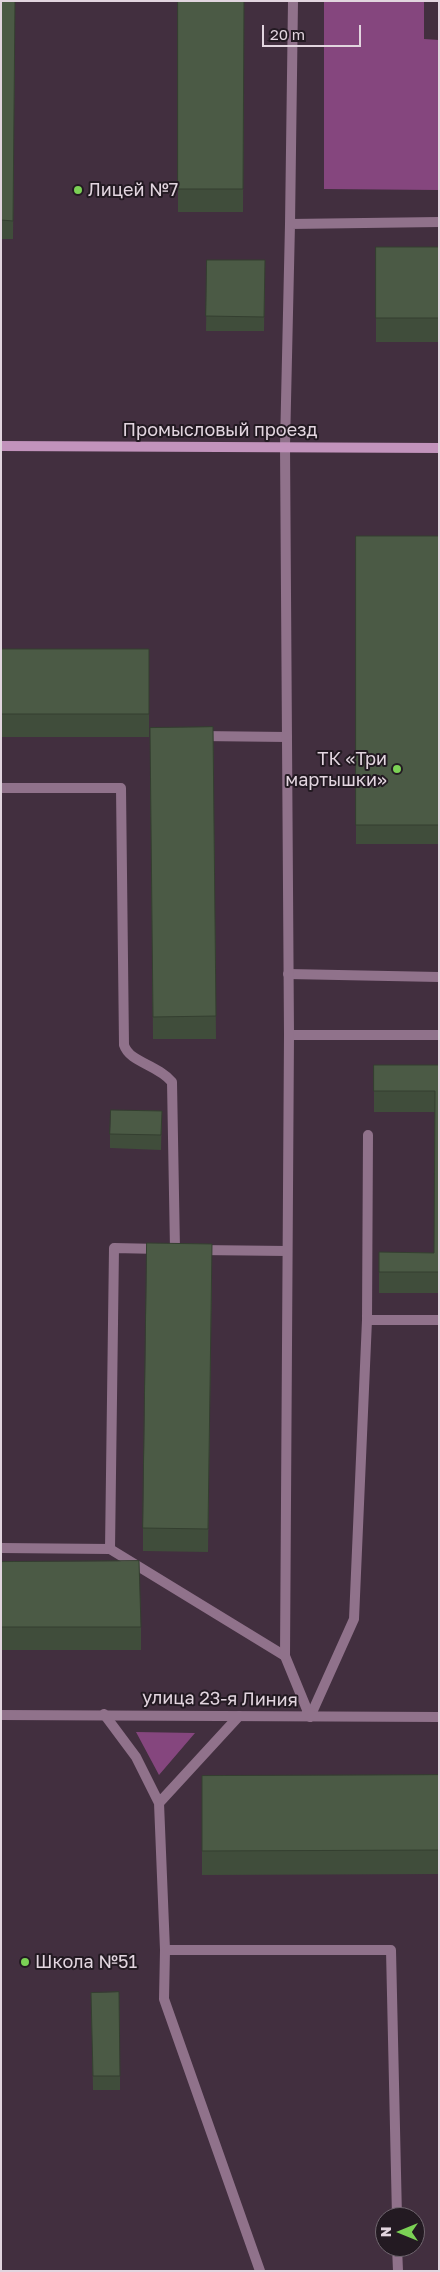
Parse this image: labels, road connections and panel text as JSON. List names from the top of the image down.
{
  "streets": {
    "street": ["Промысловый проезд", "улица 23-я Линия"]
  },
  "places": ["Лицей №7", "ТК «Три мартышки»", "Школа №51"],
  "scale_bar": "20 m",
  "north": "left"
}
